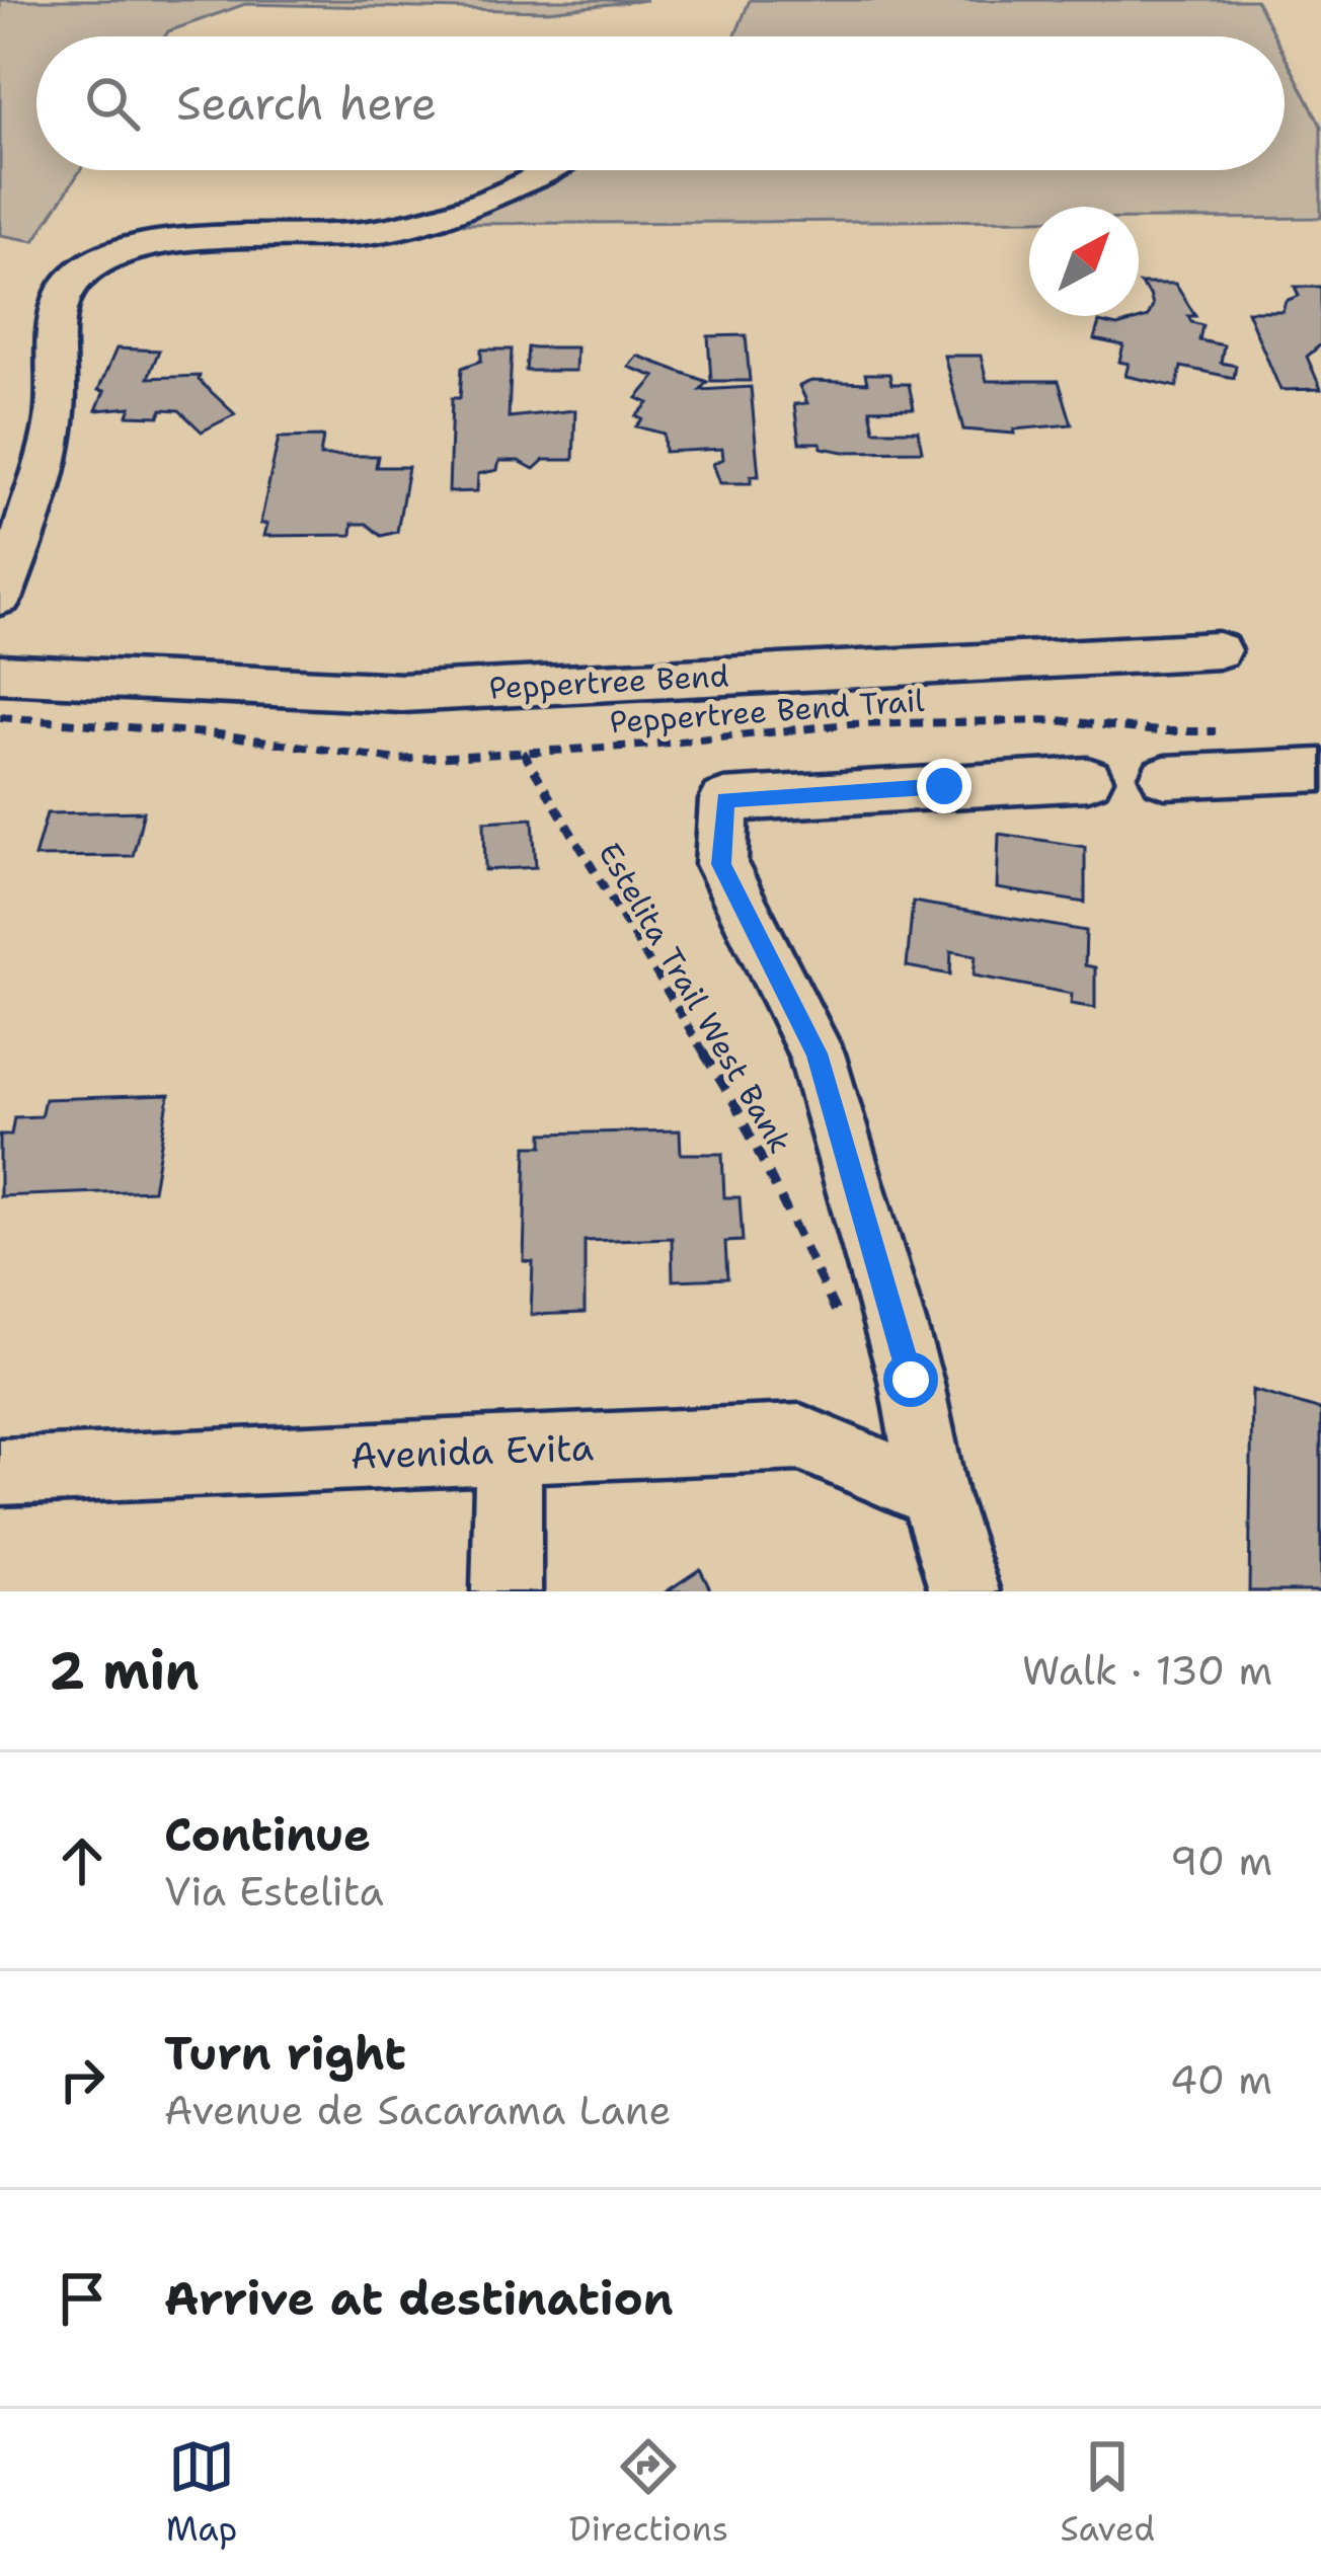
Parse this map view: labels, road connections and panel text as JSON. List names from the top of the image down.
{
  "streets": {
    "street": ["Peppertree Bend", "Avenida Evita"],
    "path": ["Peppertree Bend Trail", "Estelita Trail West Bank"]
  },
  "crossings": [
    ["Peppertree Bend Trail", "Estelita Trail West Bank"]
  ],
  "north": "top right",
  "page": {
    "search": "Search here",
    "heading": ["2 min", "Walk · 130 m"],
    "list": [
      ["Continue", "Via Estelita", "90 m"],
      ["Turn right", "Avenue de Sacarama Lane", "40 m"],
      "Arrive at destination"
    ],
    "nav": ["Map", "Directions", "Saved"]
  }
}
